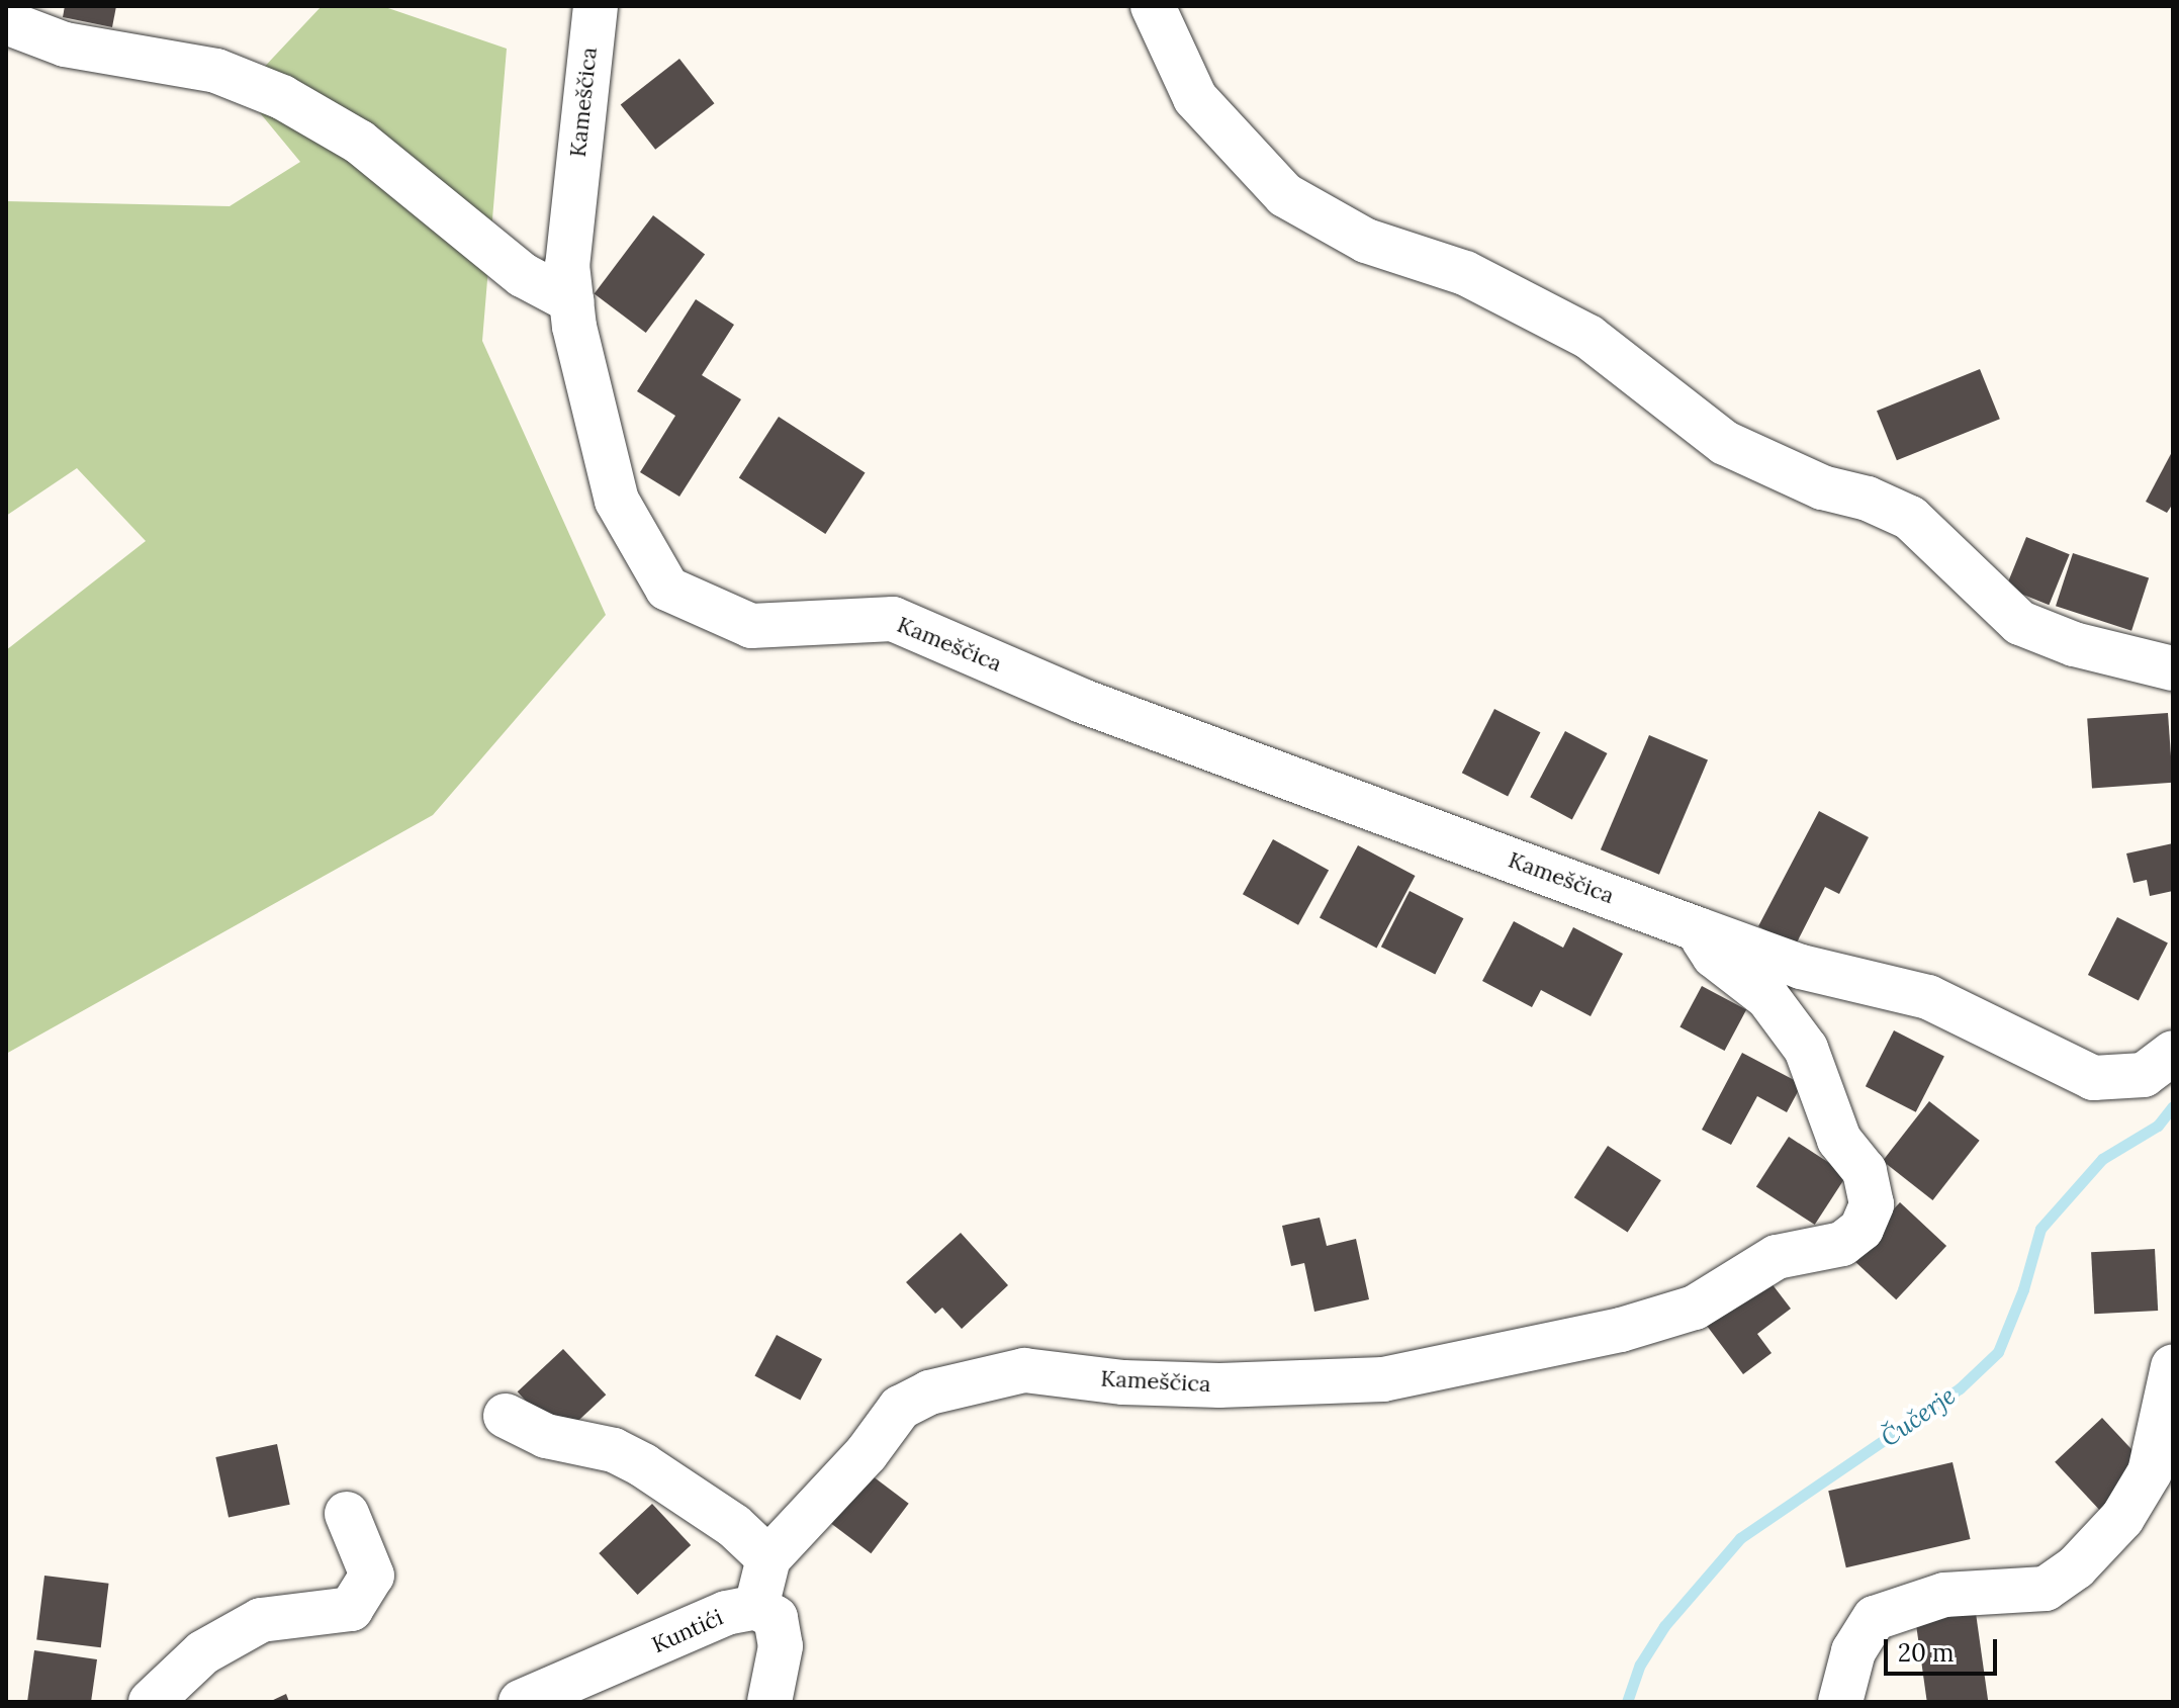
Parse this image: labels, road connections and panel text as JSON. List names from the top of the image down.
{
  "streets": {
    "street": ["Kameščica", "Kuntići"]
  },
  "crossings": [
    ["Kameščica", "Kuntići"]
  ],
  "water": ["Čučerje"],
  "scale_bar": "20 m"
}
